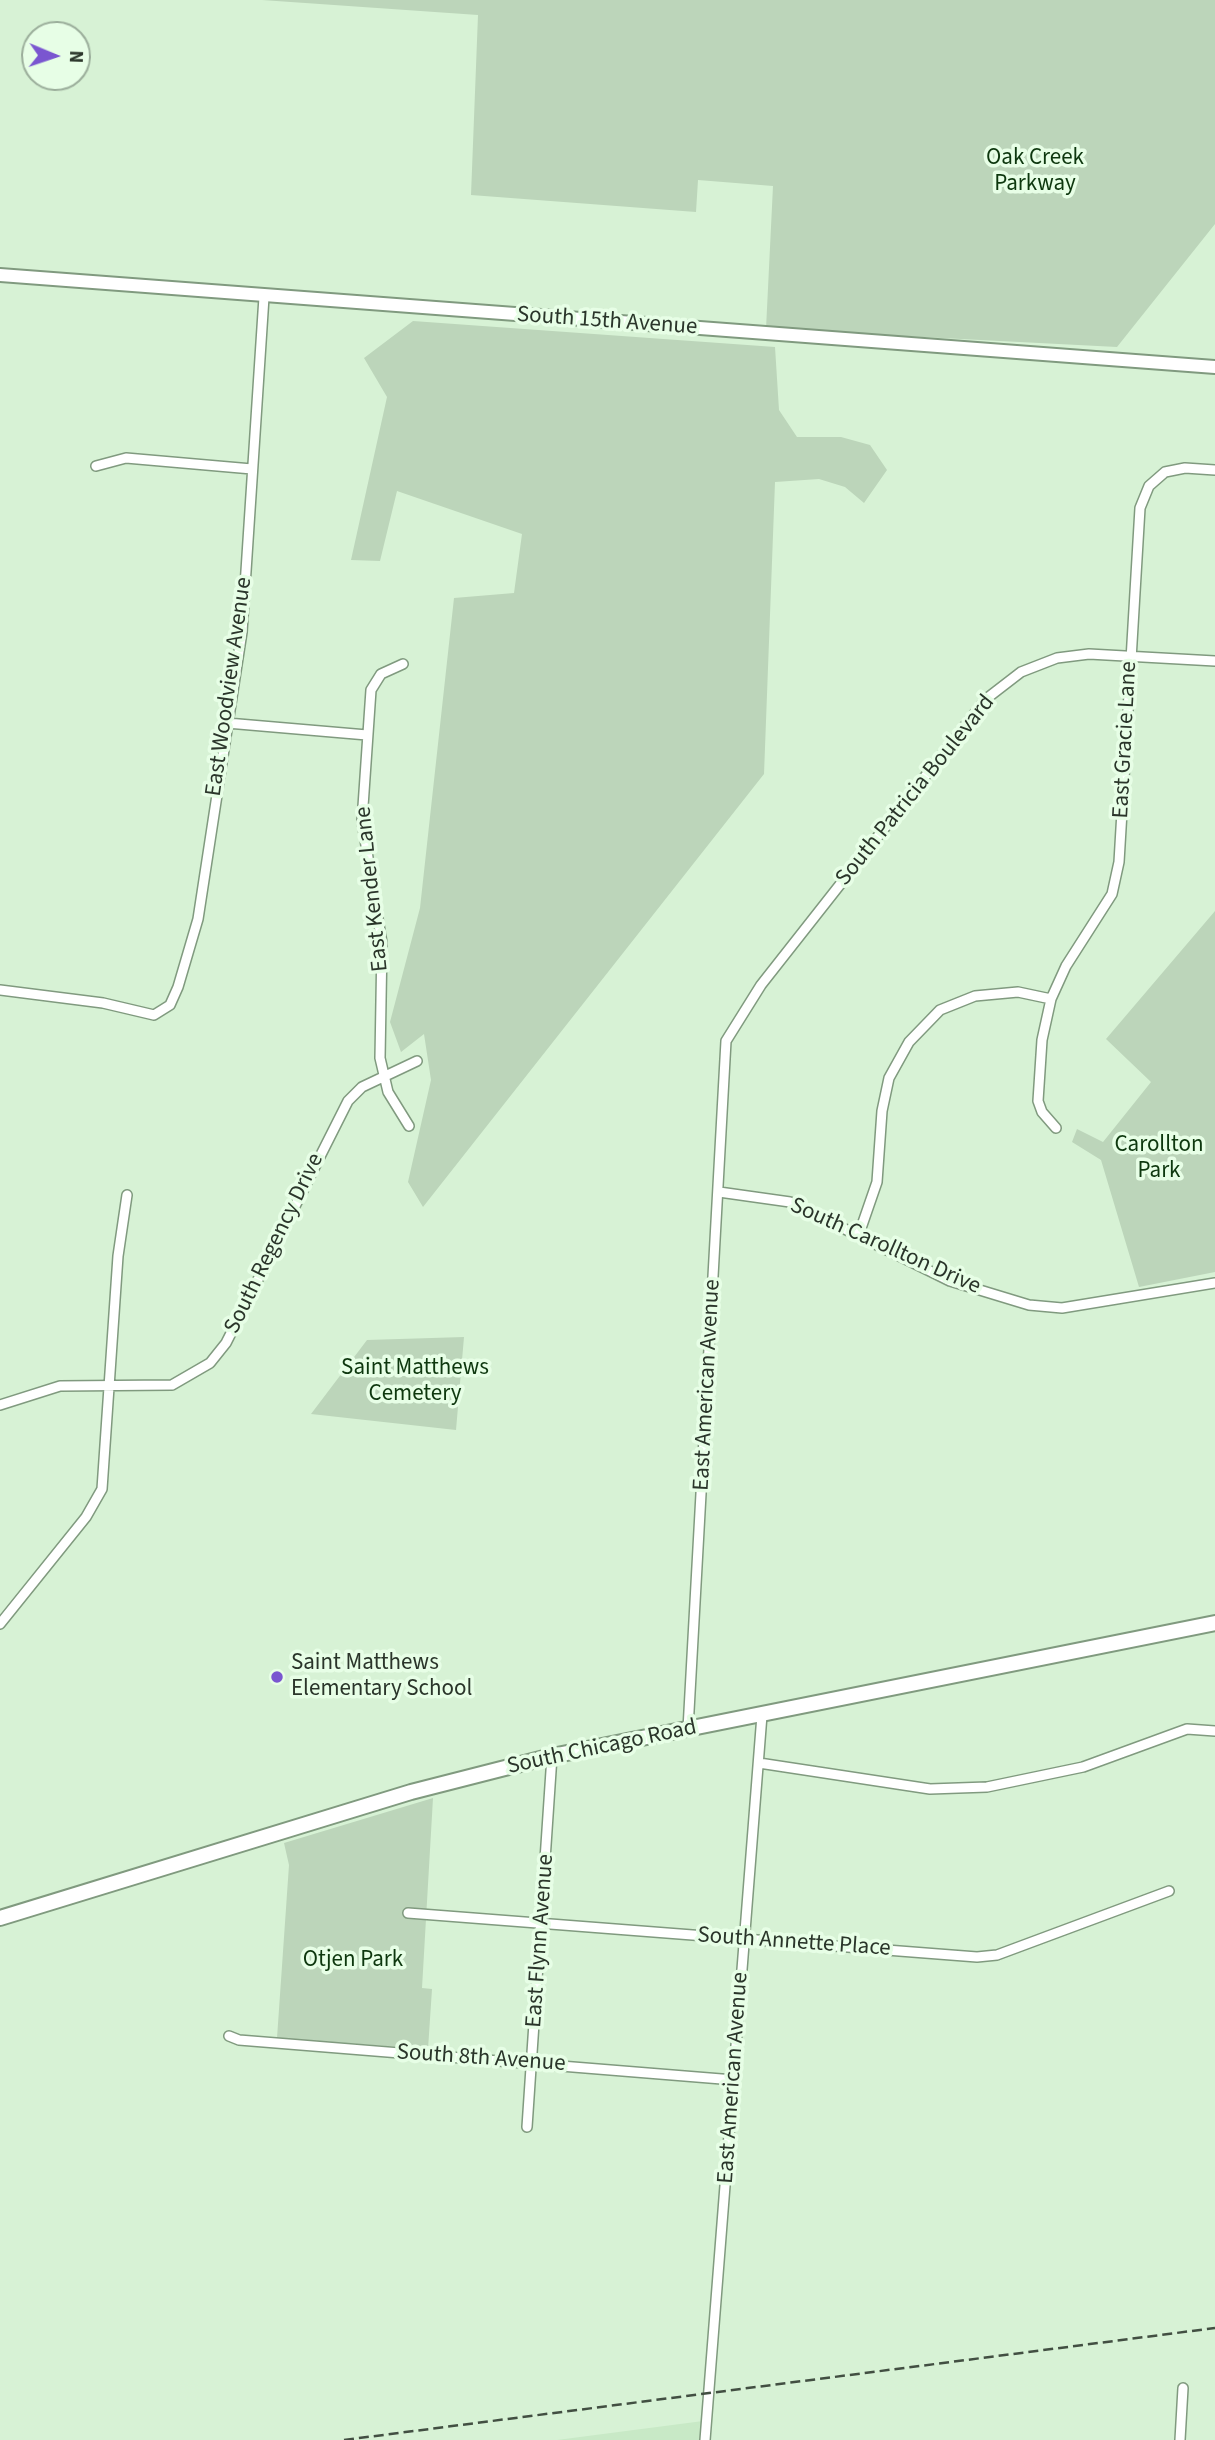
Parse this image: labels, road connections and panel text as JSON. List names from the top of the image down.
{
  "streets": {
    "main road": ["South Chicago Road"],
    "street": [
      "South 15th Avenue",
      "East Woodview Avenue",
      "East Gracie Lane",
      "South Patricia Boulevard",
      "East Kender Lane",
      "South Regency Drive",
      "South Carollton Drive",
      "East American Avenue",
      "East Flynn Avenue",
      "South Annette Place",
      "South 8th Avenue"
    ]
  },
  "crossings": [
    ["South 15th Avenue", "East Woodview Avenue"],
    ["East Gracie Lane", "South Patricia Boulevard"],
    ["South Patricia Boulevard", "East American Avenue"],
    ["East Kender Lane", "South Regency Drive"],
    ["South Carollton Drive", "East American Avenue"],
    ["East American Avenue", "South Chicago Road"],
    ["East American Avenue", "South Annette Place"],
    ["East American Avenue", "South 8th Avenue"],
    ["South Chicago Road", "East Flynn Avenue"],
    ["East Flynn Avenue", "South Annette Place"],
    ["East Flynn Avenue", "South 8th Avenue"]
  ],
  "parks": [
    "Oak Creek Parkway",
    "Carollton Park",
    "Saint Matthews Cemetery",
    "Otjen Park"
  ],
  "places": ["Saint Matthews Elementary School"],
  "north": "right"
}
